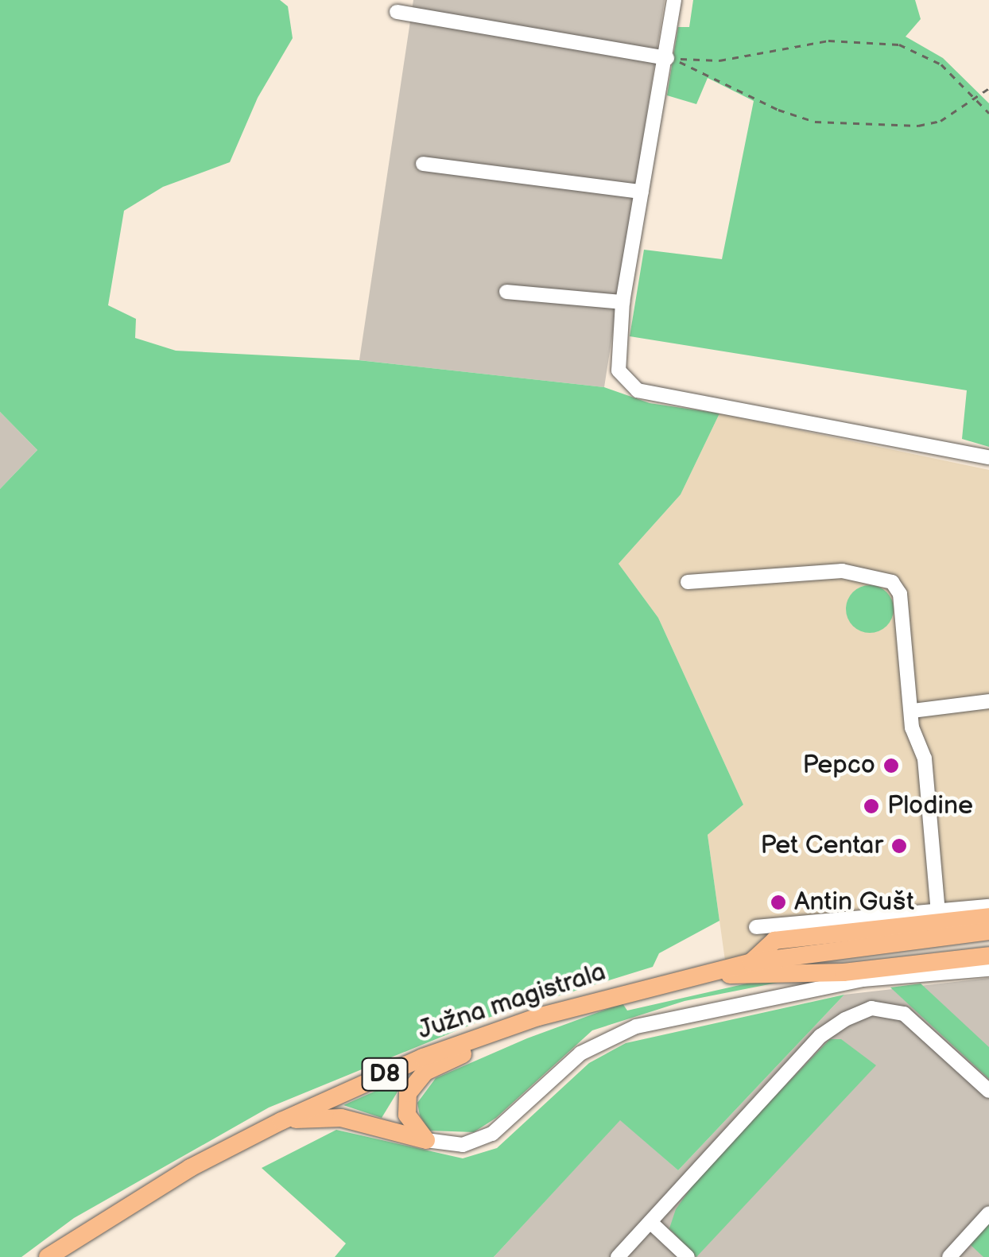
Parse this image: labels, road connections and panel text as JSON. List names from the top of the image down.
{
  "streets": {
    "main road": ["Južna magistrala", "D8"]
  },
  "places": [
    "Pepco",
    "Plodine",
    "Pet Centar",
    "Antin Gušt"
  ]
}
